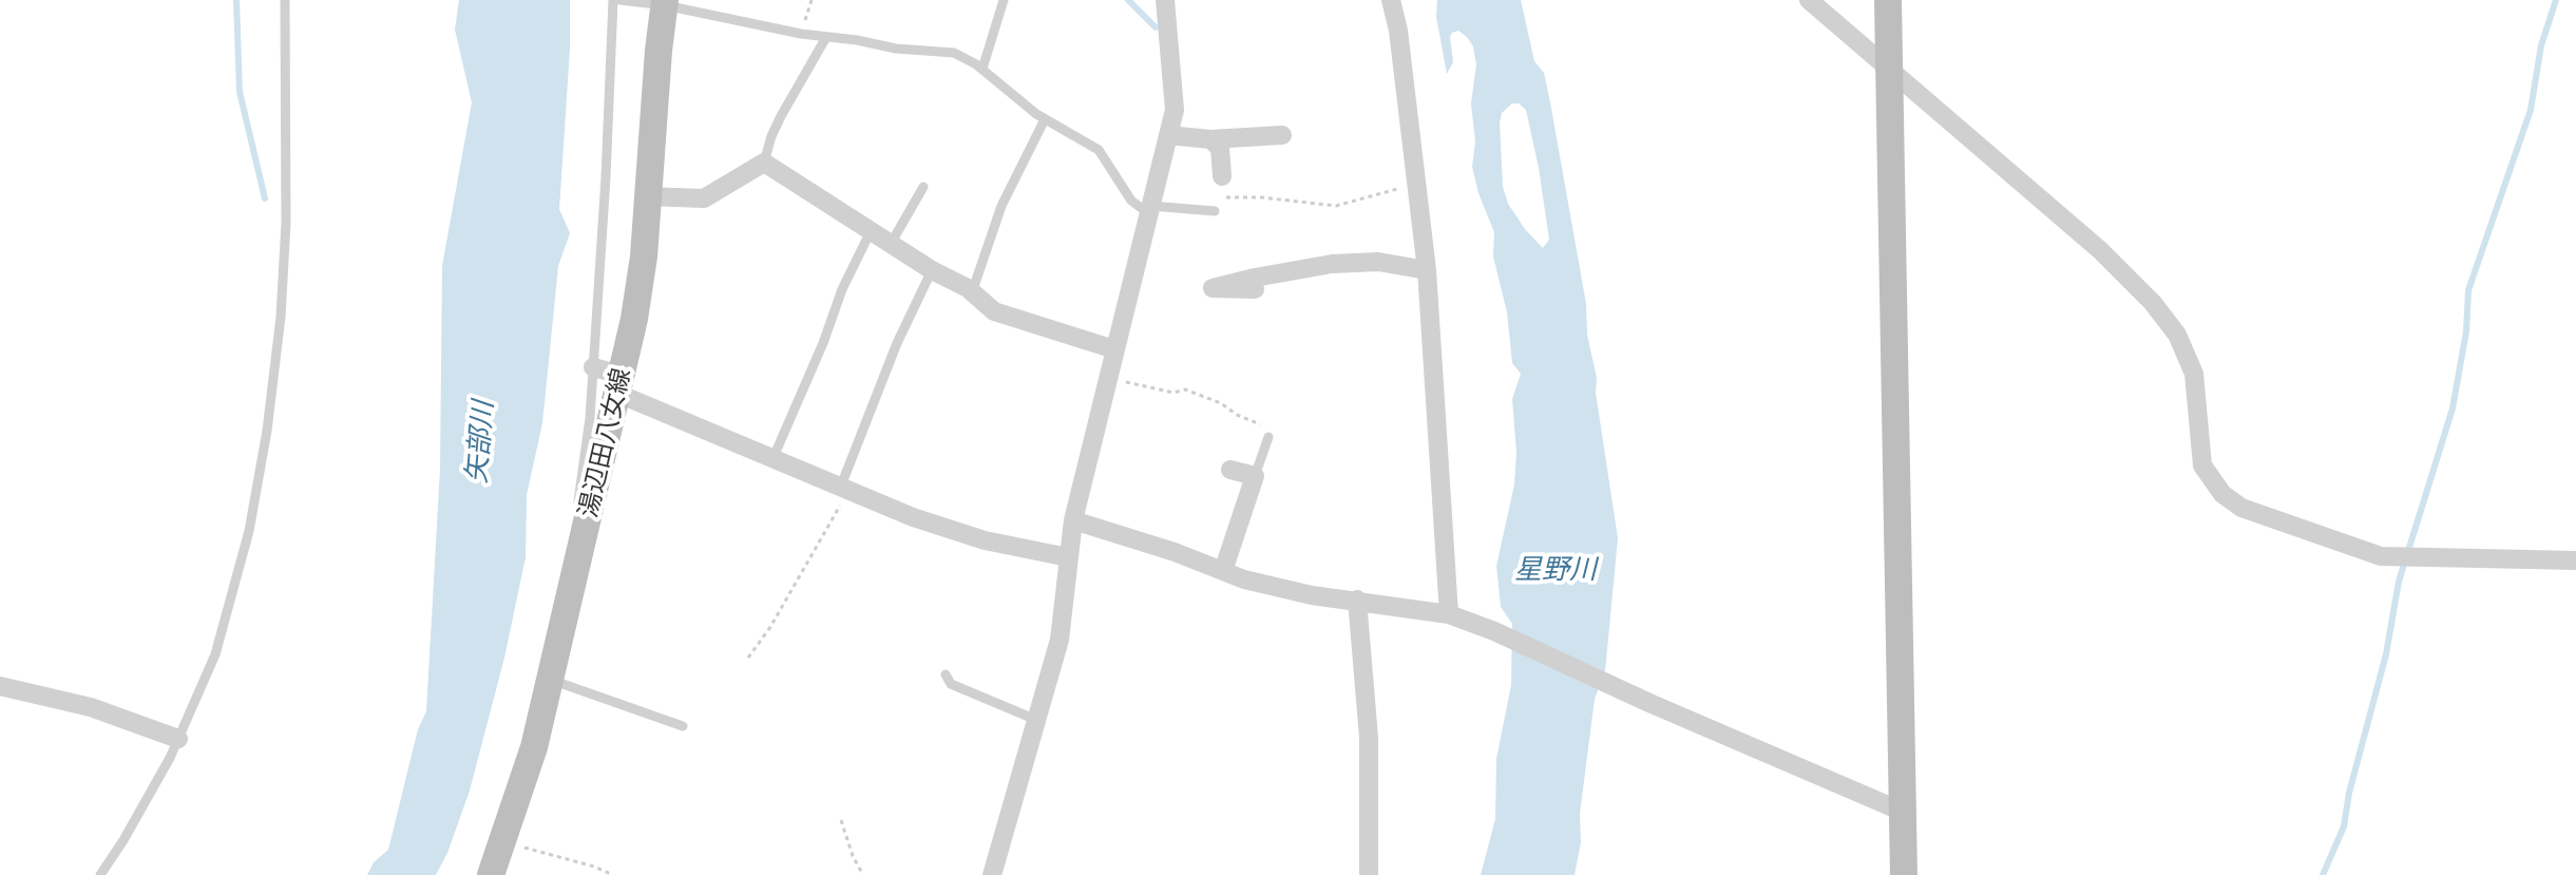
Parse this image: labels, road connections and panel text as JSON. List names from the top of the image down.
{
  "streets": {
    "main road": ["湯辺田八女線"]
  },
  "water": ["矢部川", "星野川"]
}
